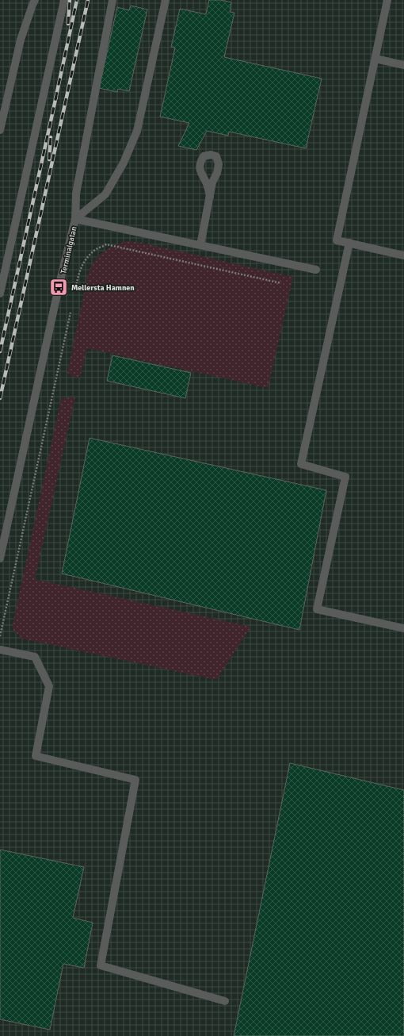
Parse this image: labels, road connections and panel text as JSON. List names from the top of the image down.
{
  "streets": {
    "street": ["Terminalgatan"]
  },
  "places": {
    "bus stop": ["Mellersta Hamnen"]
  }
}
